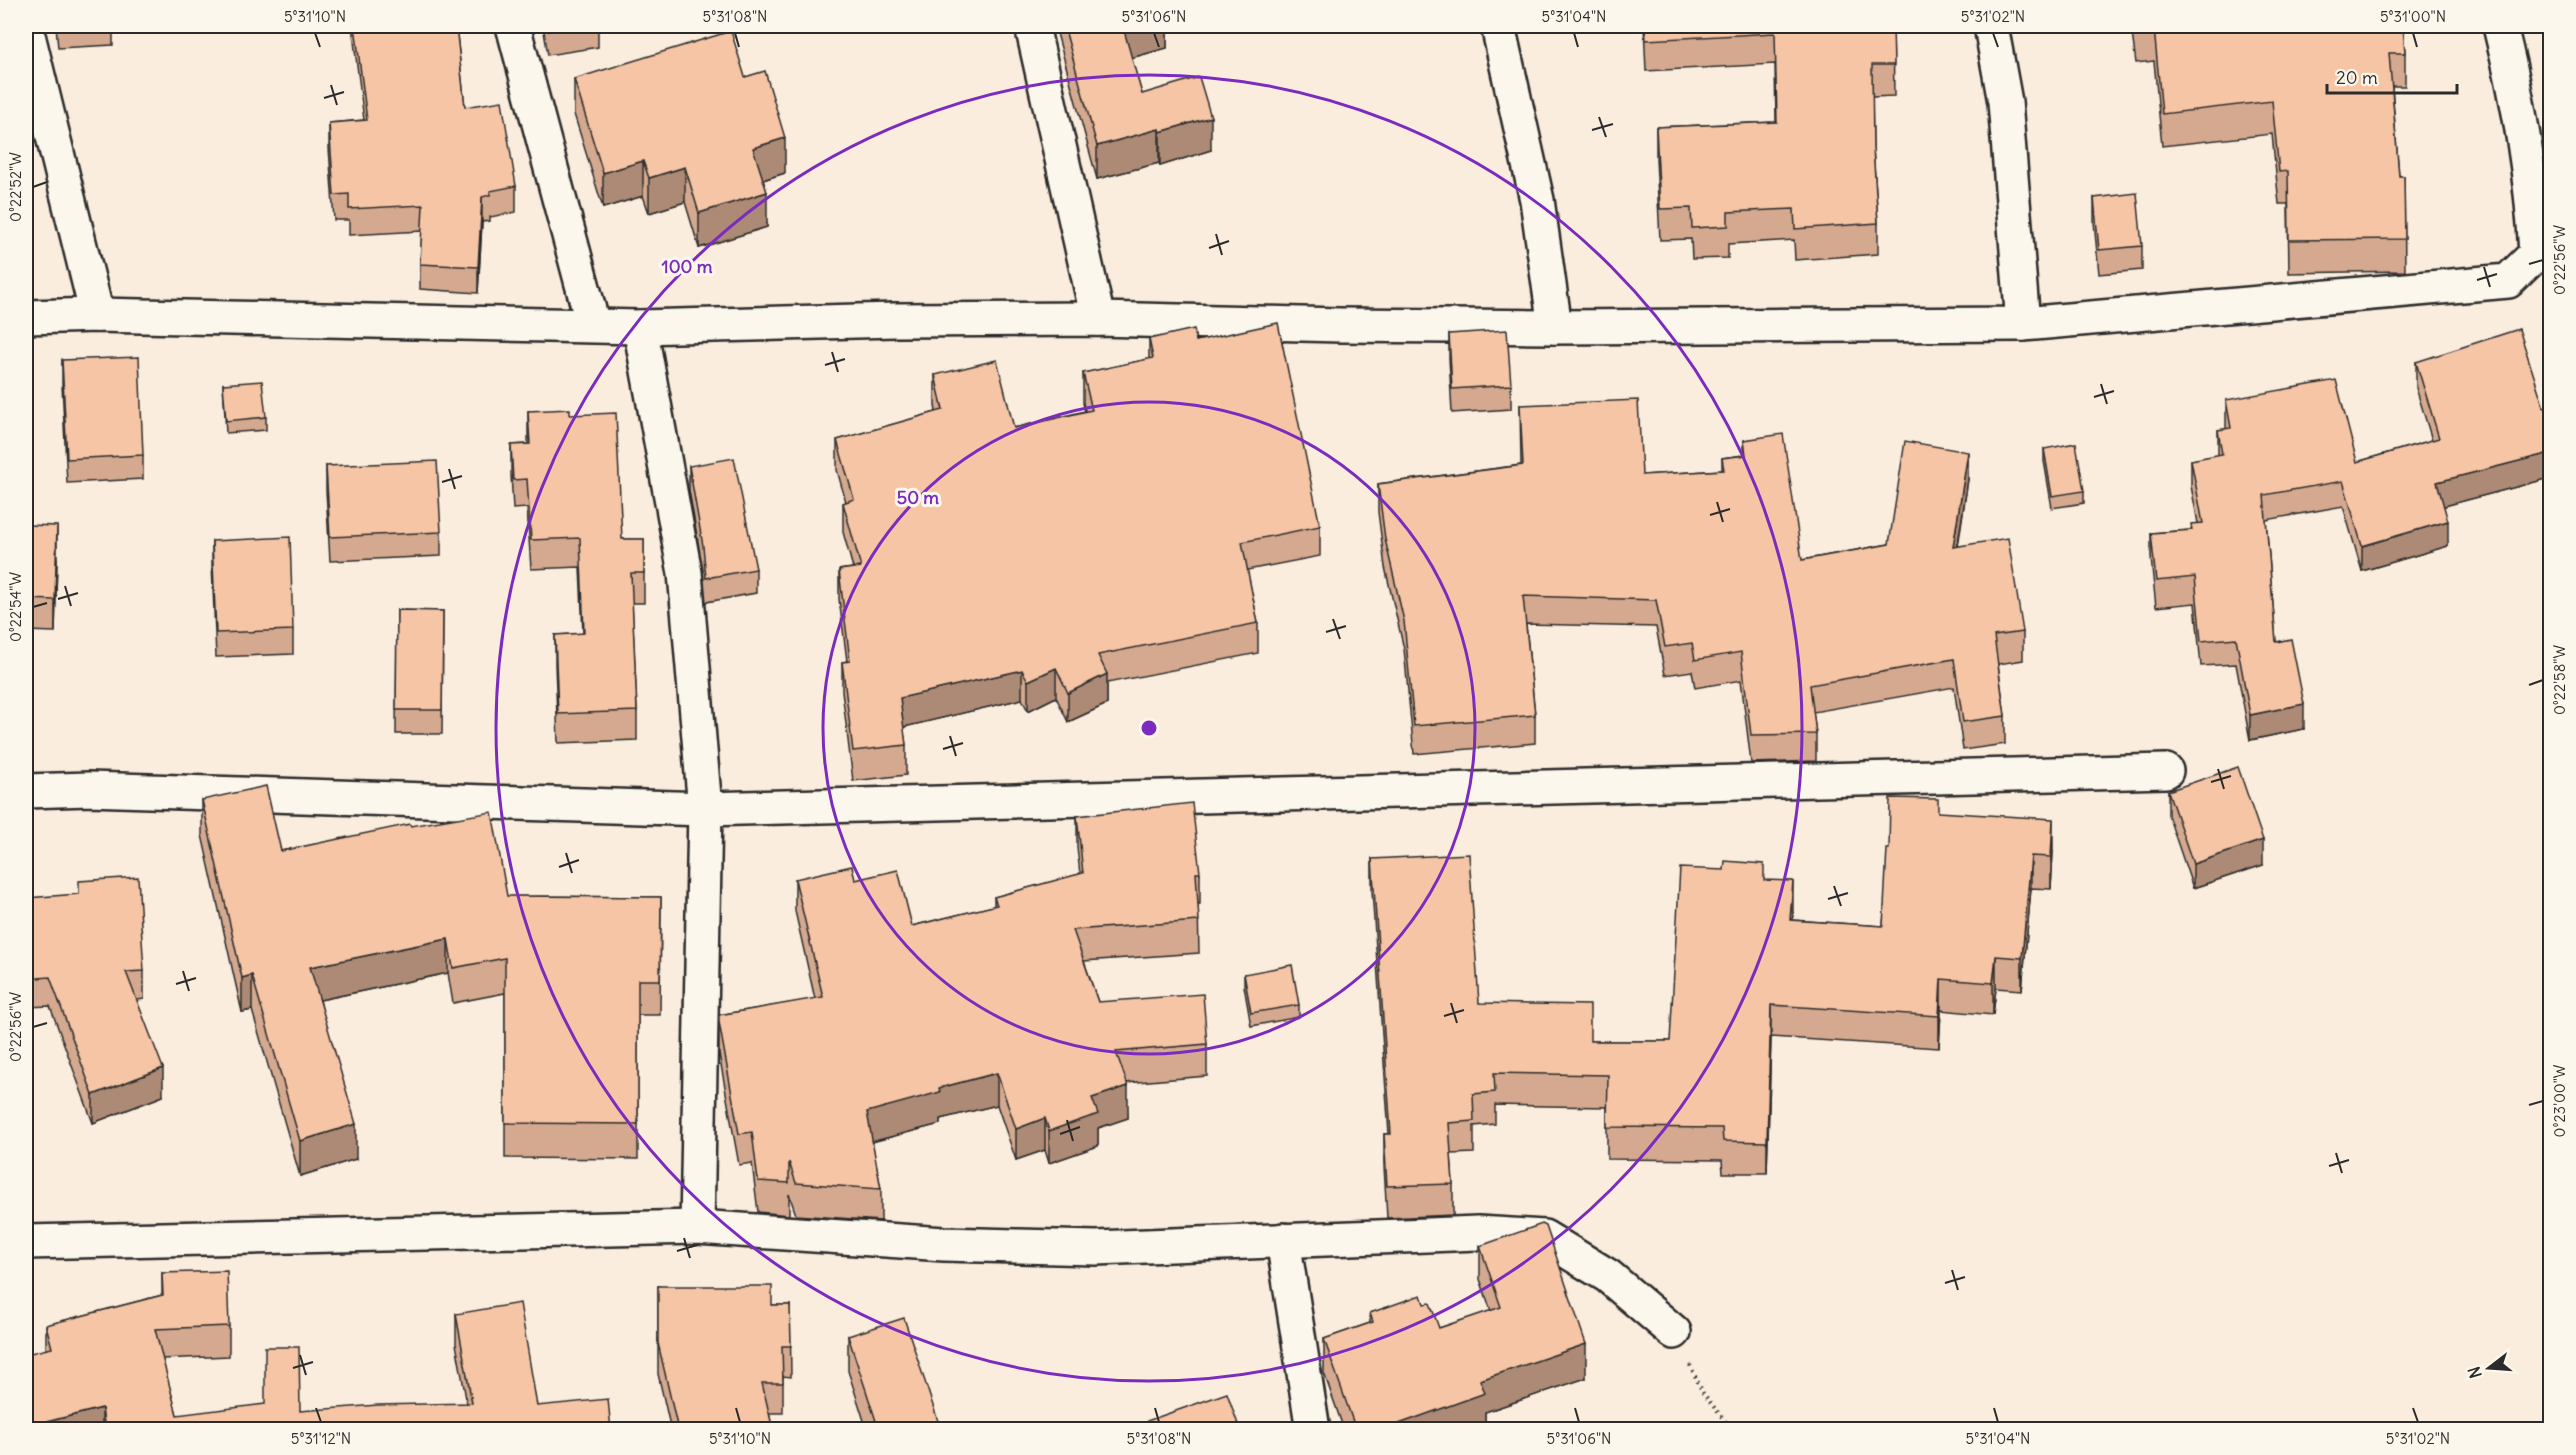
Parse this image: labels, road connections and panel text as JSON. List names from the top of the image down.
{
  "scale_bar": "20 m",
  "north": "left",
  "coordinates": [
    "5°31'10\"N",
    "5°31'08\"N",
    "5°31'06\"N",
    "5°31'04\"N",
    "5°31'02\"N",
    "5°31'00\"N",
    "0°22'52\"W",
    "0°22'56\"W",
    "0°22'54\"W",
    "0°22'58\"W",
    "0°23'00\"W",
    "5°31'12\"N"
  ],
  "rings": ["100 m", "50 m"]
}
